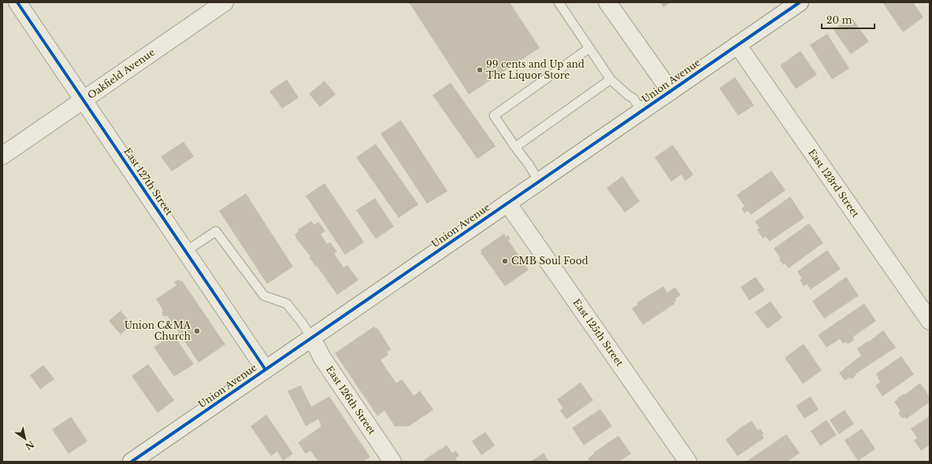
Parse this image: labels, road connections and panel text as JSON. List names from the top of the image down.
{
  "streets": {
    "street": [
      "Oakfield Avenue",
      "Union Avenue",
      "East 127th Street",
      "East 123rd Street",
      "East 125th Street",
      "East 126th Street"
    ]
  },
  "crossings": [
    ["Oakfield Avenue", "East 127th Street"],
    ["Union Avenue", "East 127th Street"],
    ["Union Avenue", "East 123rd Street"],
    ["Union Avenue", "East 125th Street"],
    ["Union Avenue", "East 126th Street"]
  ],
  "places": ["99 cents and Up and The Liquor Store", "CMB Soul Food", "Union C&MA Church"],
  "scale_bar": "20 m",
  "north": "bottom right"
}
